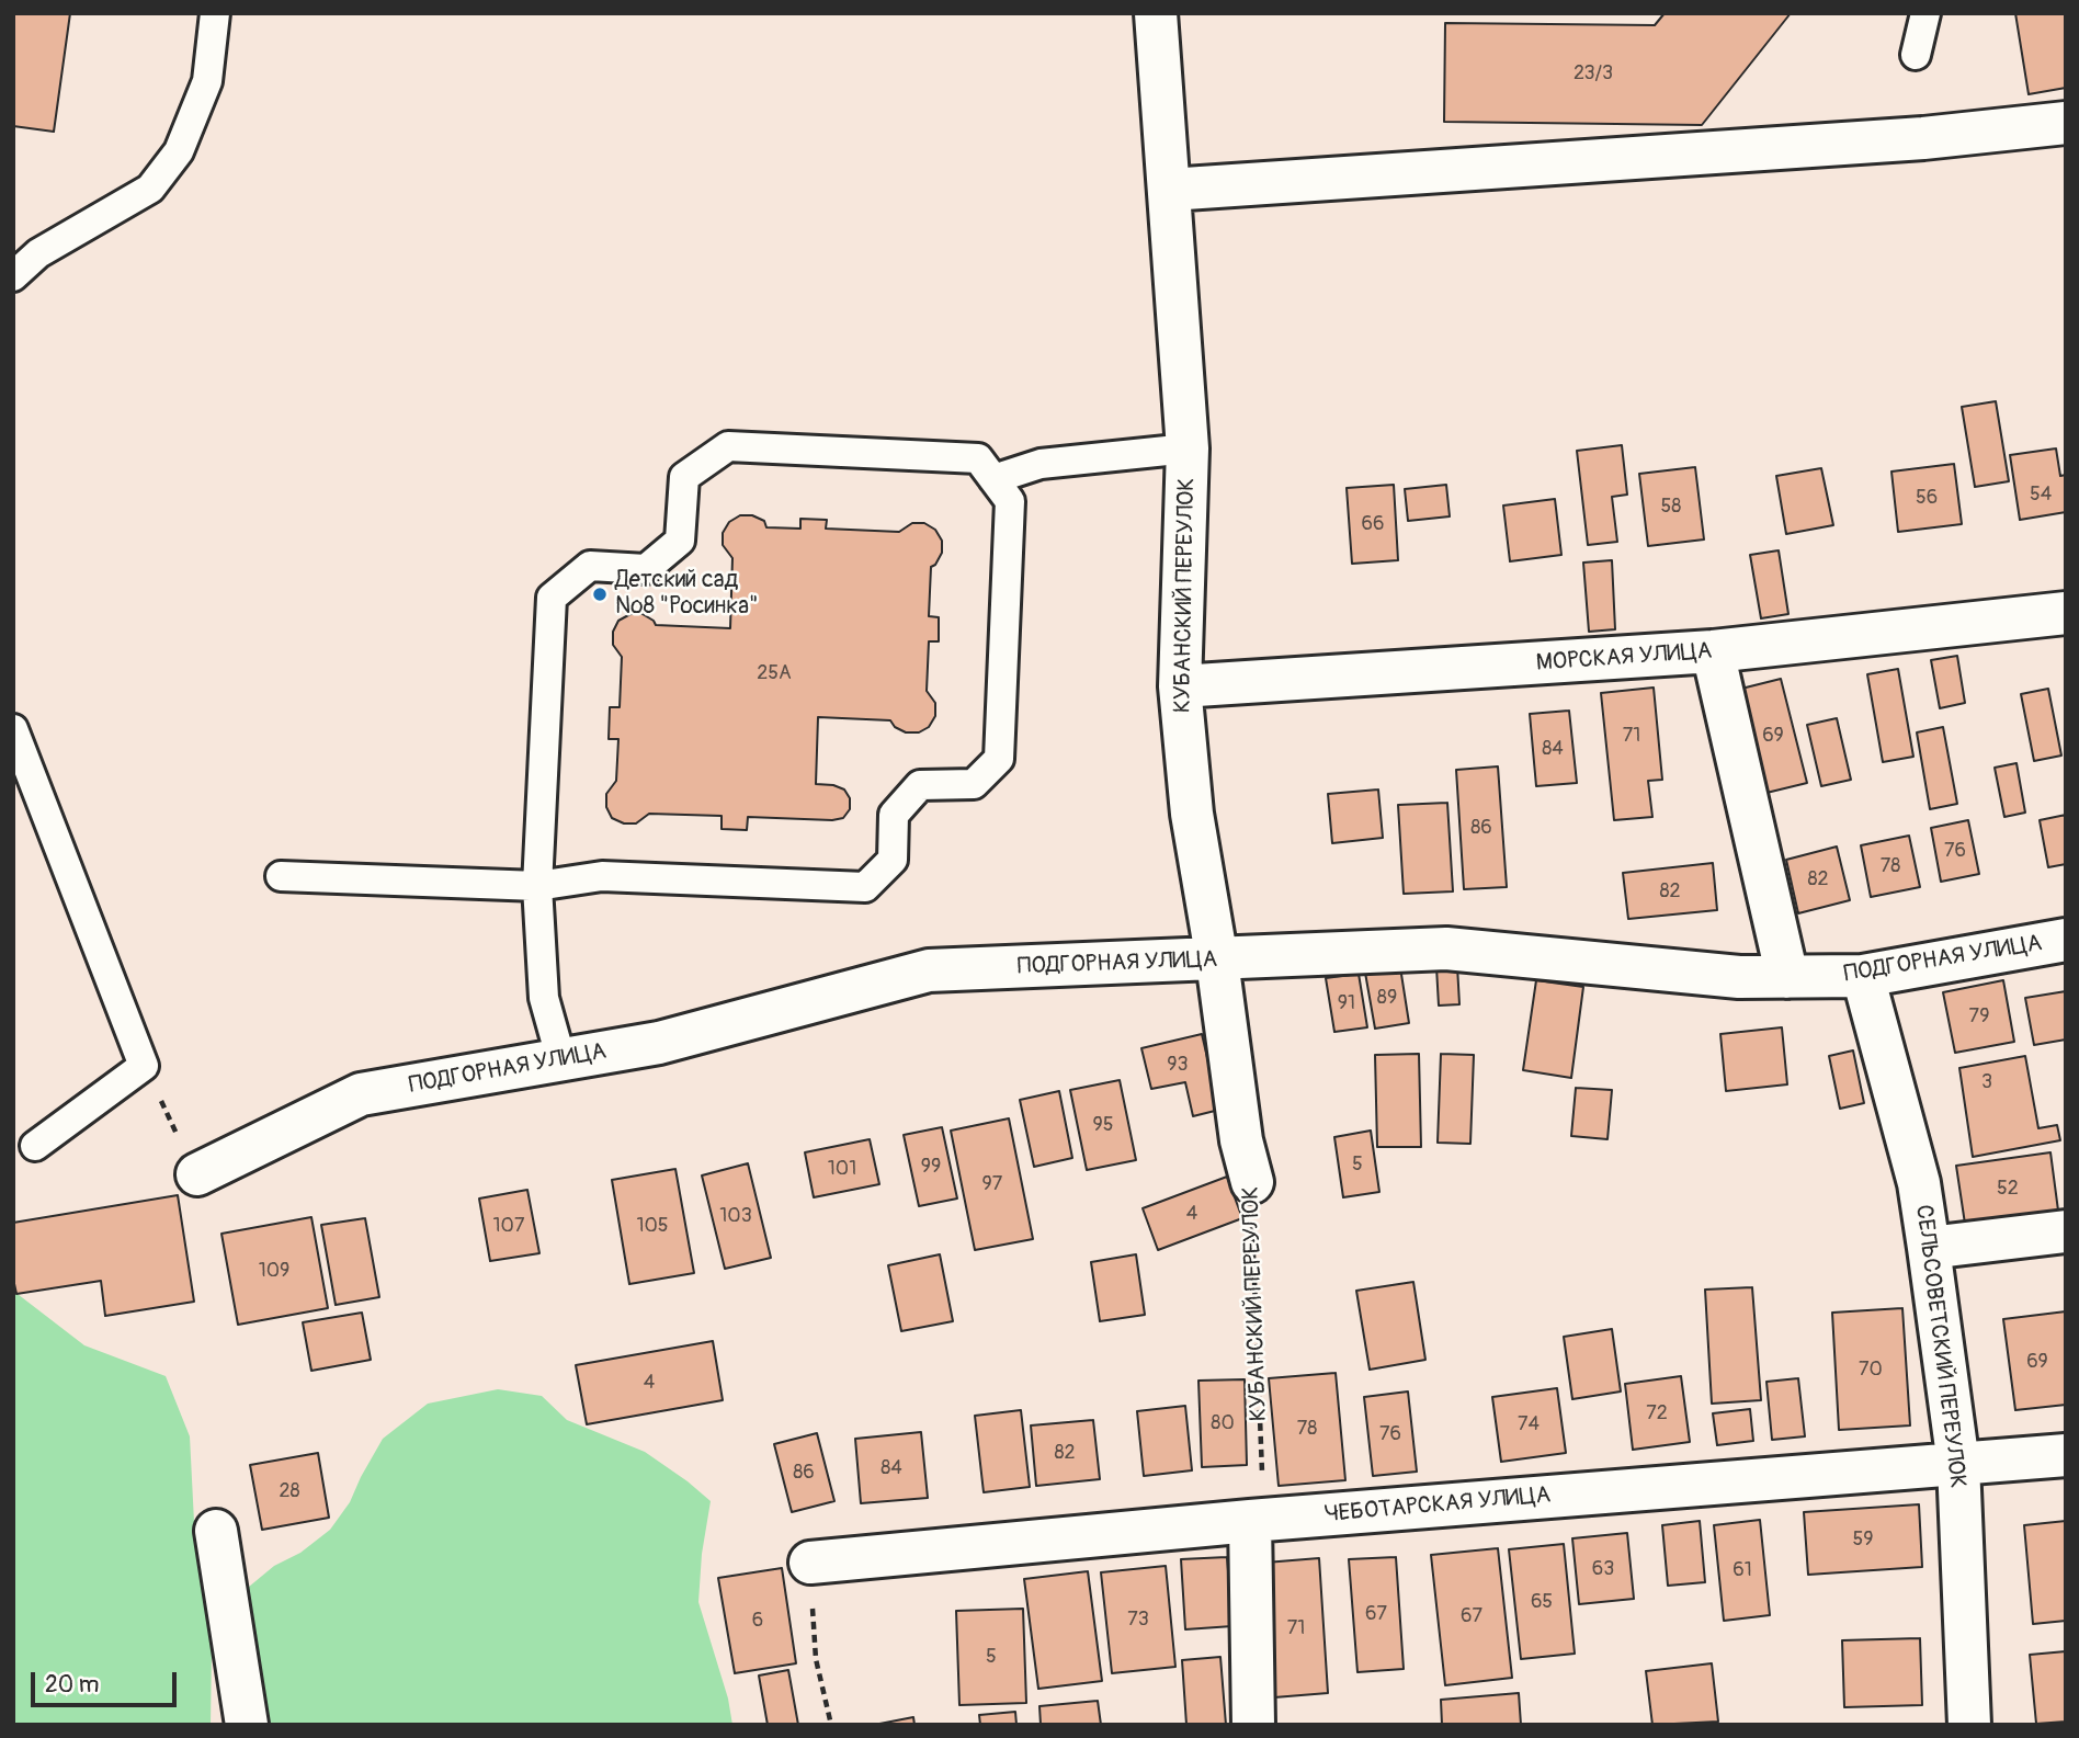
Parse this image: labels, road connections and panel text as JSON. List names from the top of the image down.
{
  "streets": {
    "street": [
      "КУБАНСКИЙ ПЕРЕУЛОК",
      "МОРСКАЯ УЛИЦА",
      "ПОДГОРНАЯ УЛИЦА",
      "СЕЛЬСОВЕТСКИЙ ПЕРЕУЛОК",
      "ЧЕБОТАРСКАЯ УЛИЦА"
    ]
  },
  "crossings": [
    ["КУБАНСКИЙ ПЕРЕУЛОК", "МОРСКАЯ УЛИЦА"],
    ["КУБАНСКИЙ ПЕРЕУЛОК", "ПОДГОРНАЯ УЛИЦА"],
    ["КУБАНСКИЙ ПЕРЕУЛОК", "ЧЕБОТАРСКАЯ УЛИЦА"],
    ["ПОДГОРНАЯ УЛИЦА", "СЕЛЬСОВЕТСКИЙ ПЕРЕУЛОК"],
    ["СЕЛЬСОВЕТСКИЙ ПЕРЕУЛОК", "ЧЕБОТАРСКАЯ УЛИЦА"]
  ],
  "places": ["Детский сад №8 \"Росинка\""],
  "house_numbers": [
    "23/3",
    "54",
    "56",
    "58",
    "66",
    "25А",
    "71",
    "69",
    "84",
    "86",
    "76",
    "78",
    "82",
    "82",
    "89",
    "91",
    "79",
    "93",
    "3",
    "95",
    "5",
    "99",
    "101",
    "97",
    "52",
    "4",
    "103",
    "107",
    "105",
    "109",
    "69",
    "70",
    "4",
    "72",
    "80",
    "74",
    "78",
    "76",
    "82",
    "84",
    "86",
    "28",
    "59",
    "63",
    "61",
    "65",
    "67",
    "67",
    "73",
    "6",
    "71",
    "5"
  ],
  "scale_bar": "20 m"
}
